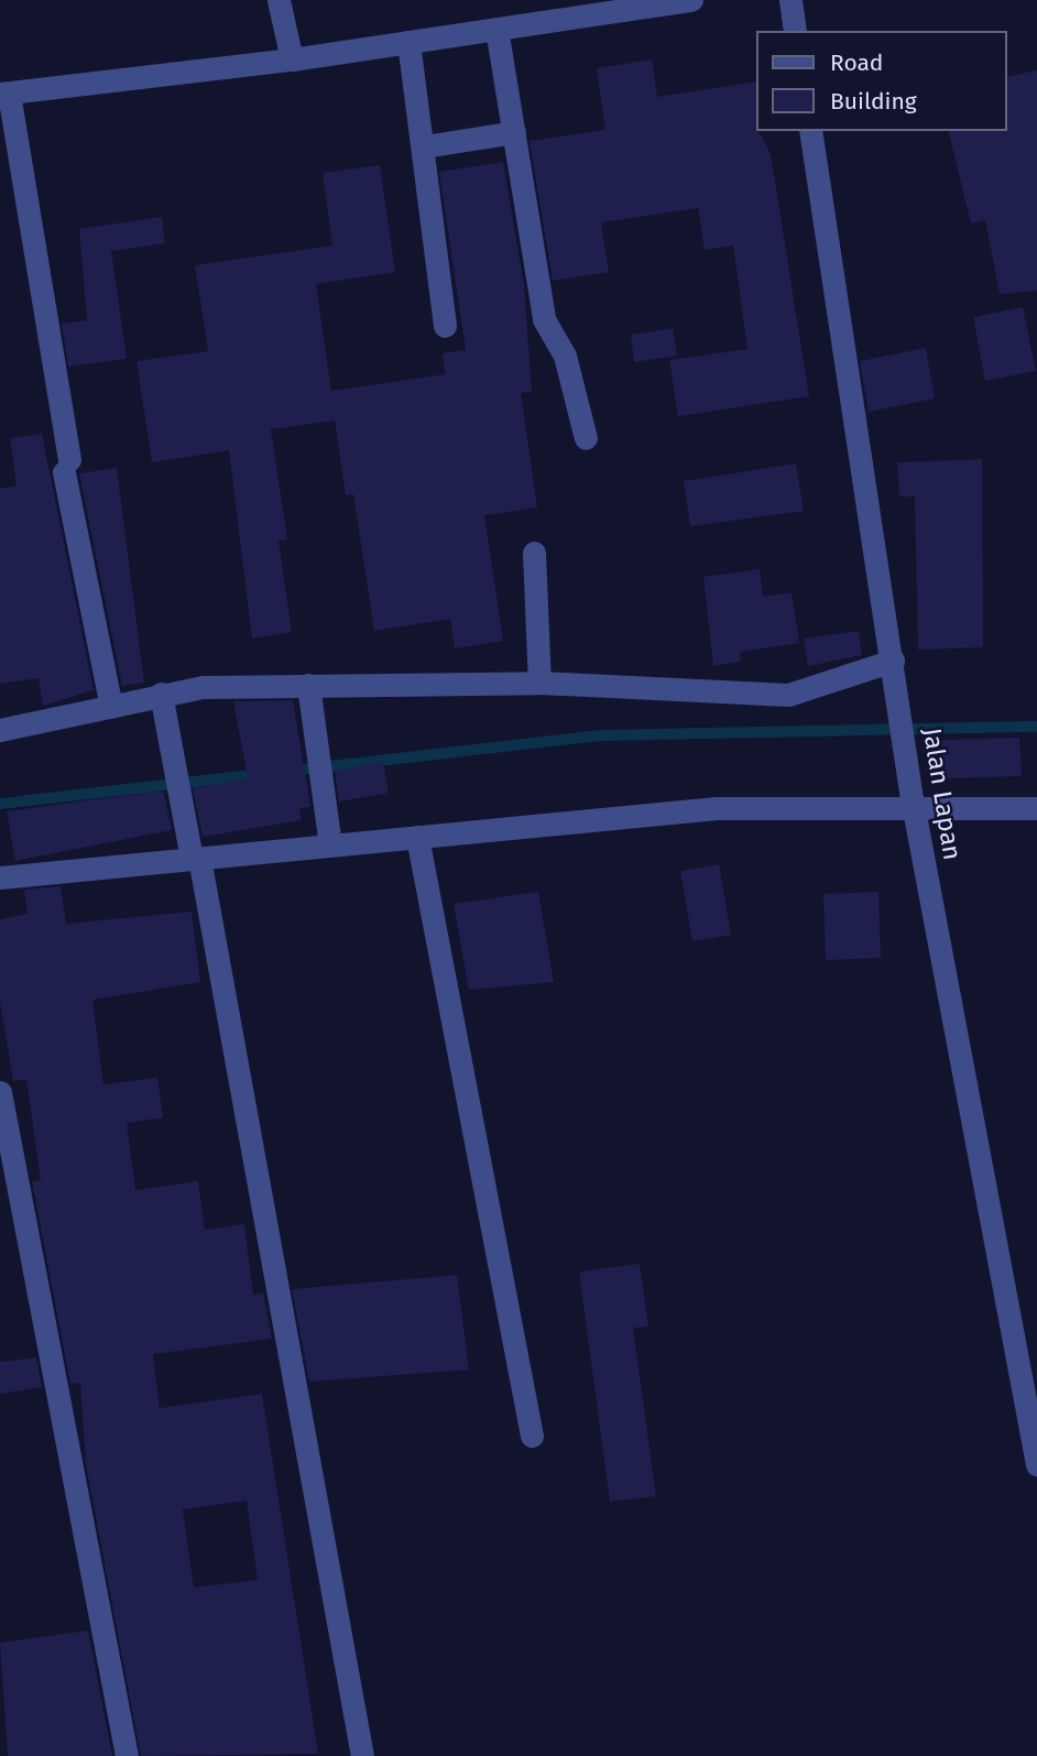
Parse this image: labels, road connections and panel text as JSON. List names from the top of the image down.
{
  "streets": {
    "street": ["Jalan Lapan"]
  },
  "legend": ["Road", "Building"]
}
